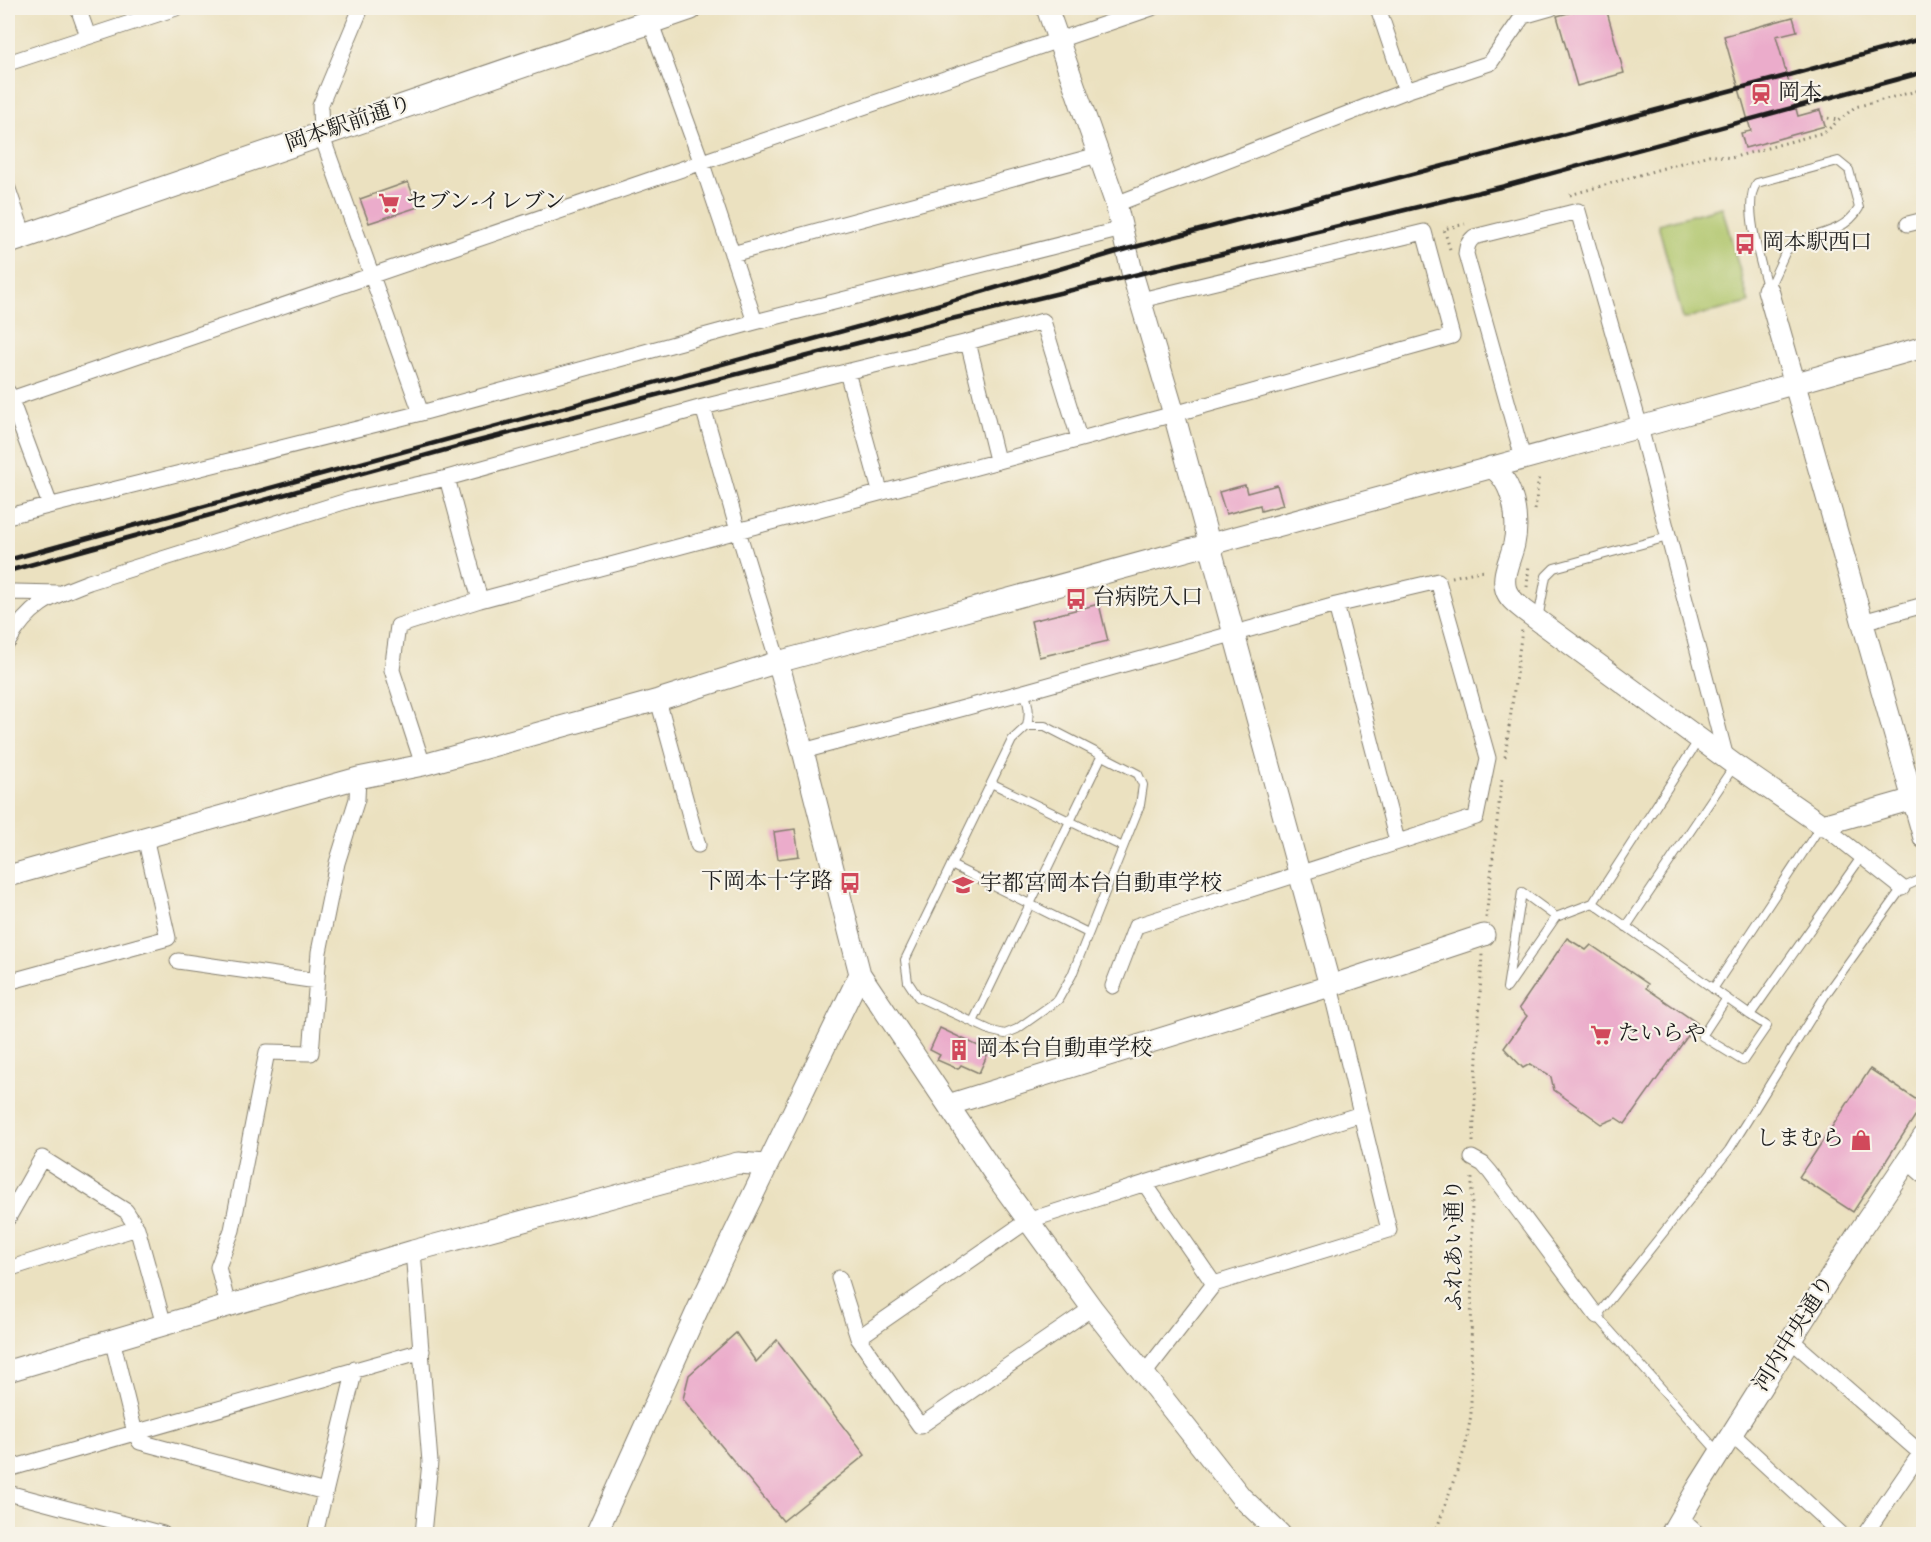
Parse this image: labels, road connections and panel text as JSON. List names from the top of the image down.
{
  "streets": {
    "main road": ["岡本駅前通り"],
    "street": ["河内中央通り"],
    "path": ["ふれあい通り"]
  },
  "places": {
    "station": ["岡本"],
    "supermarket": ["セブン-イレブン", "たいらや"],
    "bus stop": ["岡本駅西口", "台病院入口", "下岡本十字路"],
    "school or university": ["宇都宮岡本台自動車学校"],
    "building": ["岡本台自動車学校"],
    "shop": ["しまむら"]
  }
}
